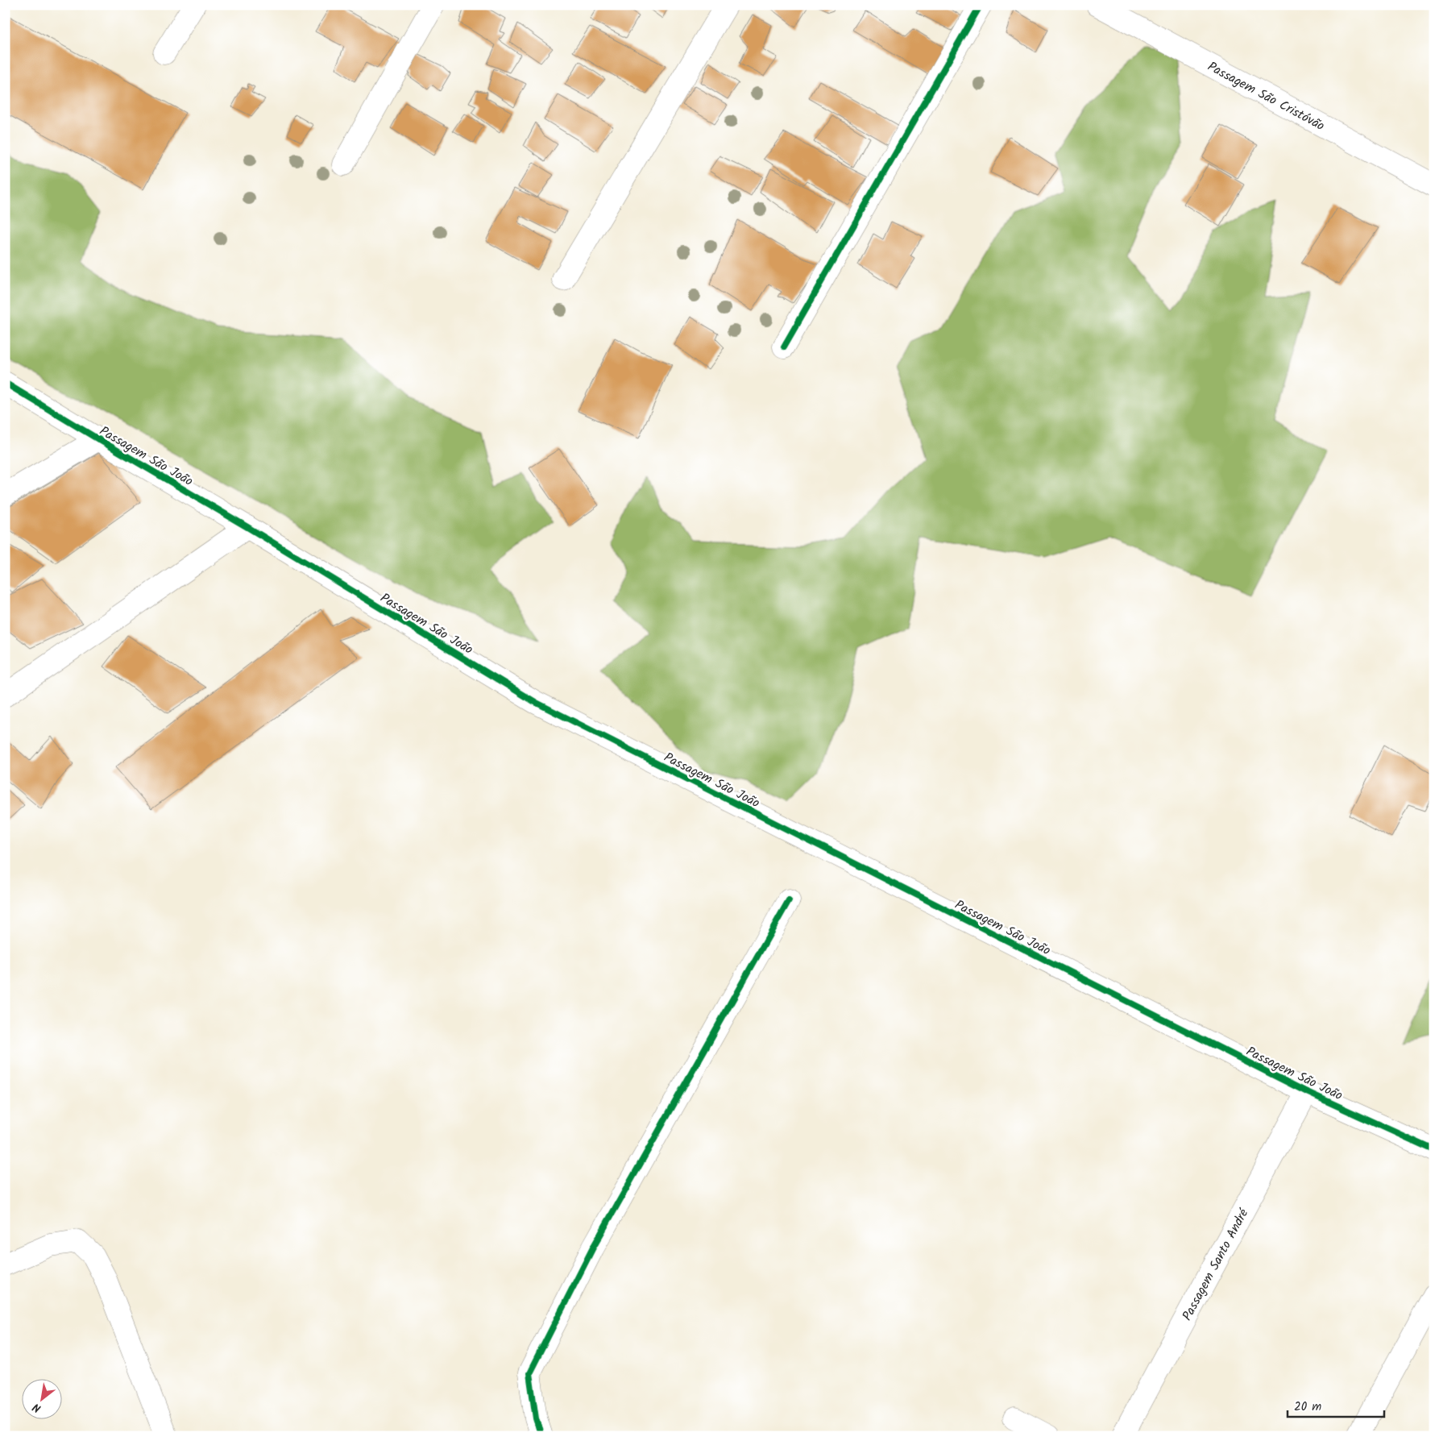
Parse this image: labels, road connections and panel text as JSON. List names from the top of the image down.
{
  "streets": {
    "street": ["Passagem São Cristóvão", "Passagem São João", "Passagem Santo André"]
  },
  "crossings": [
    ["Passagem São João", "Passagem Santo André"]
  ],
  "scale_bar": "20 m",
  "north": "bottom left"
}
